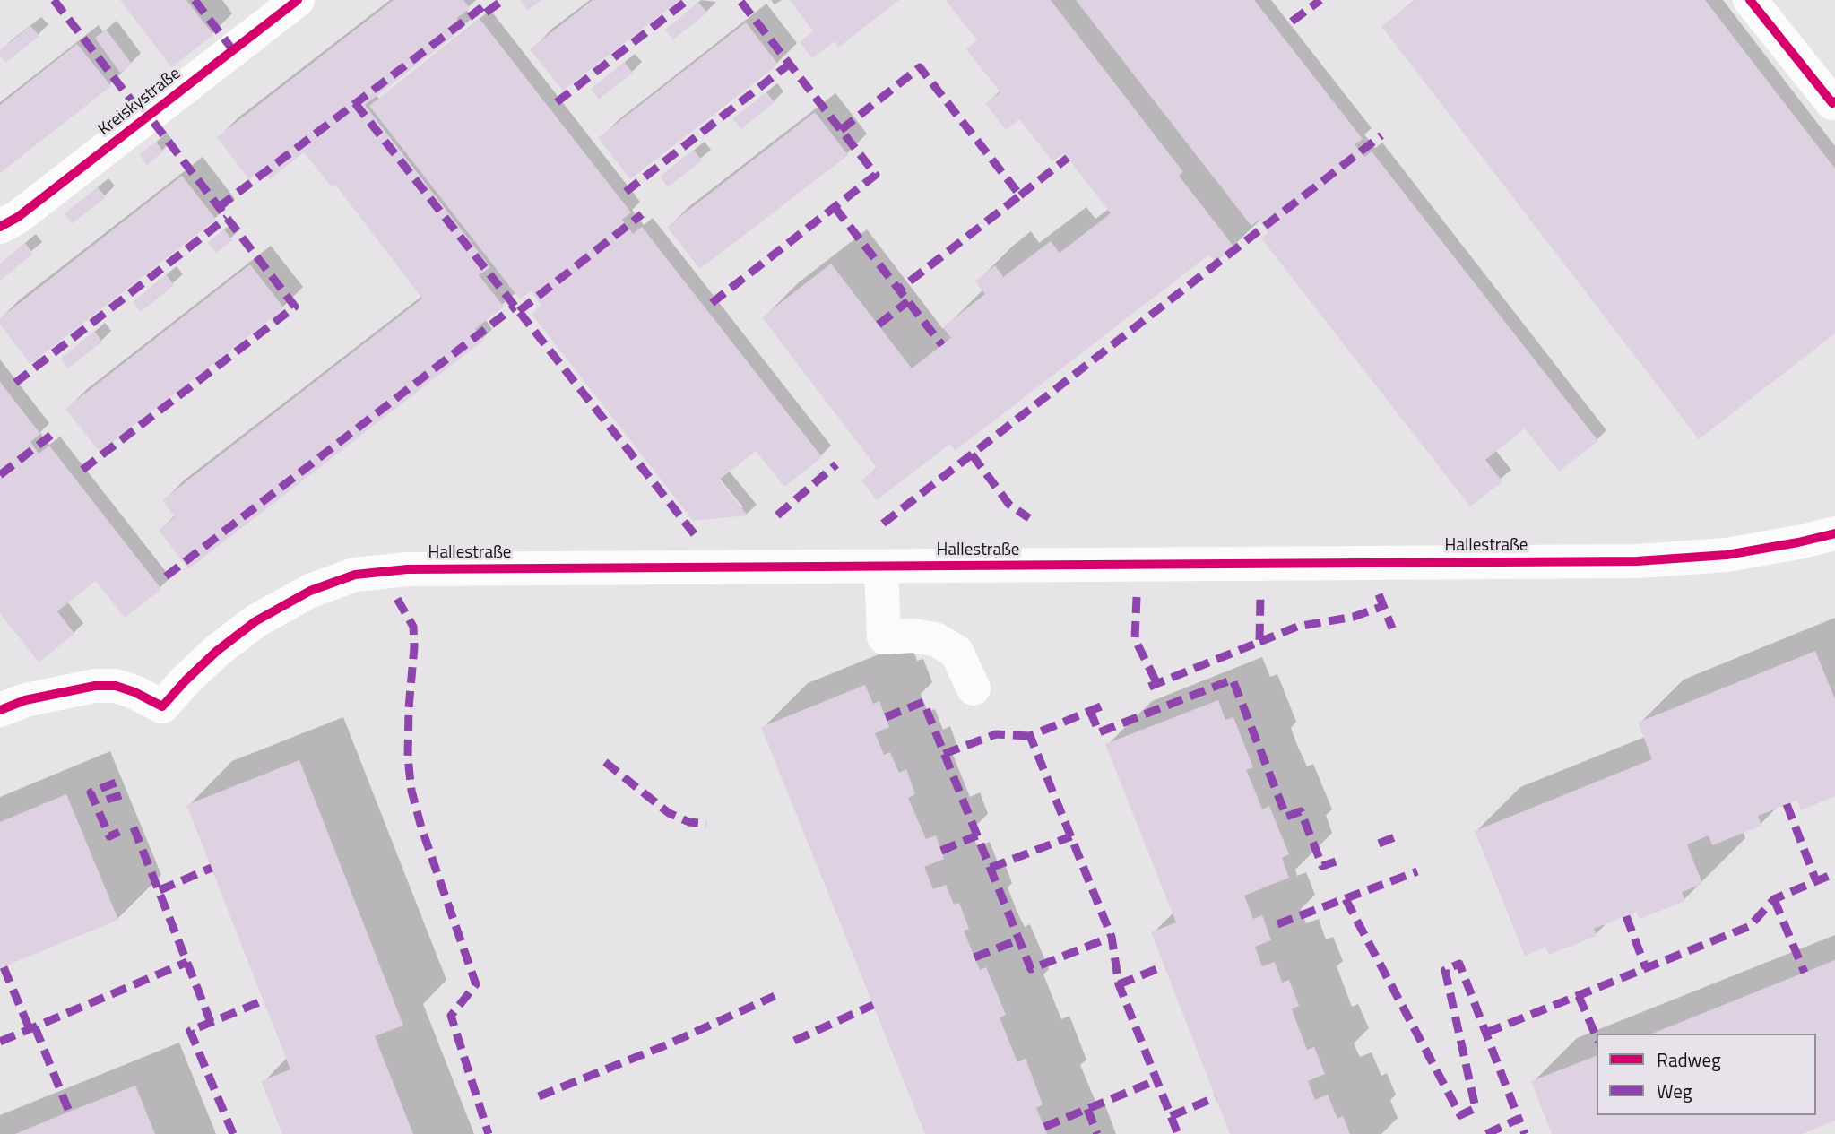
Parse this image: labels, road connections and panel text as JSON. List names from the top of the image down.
{
  "streets": {
    "street": ["Kreiskystraße", "Hallestraße"]
  },
  "legend": ["Radweg", "Weg"]
}
